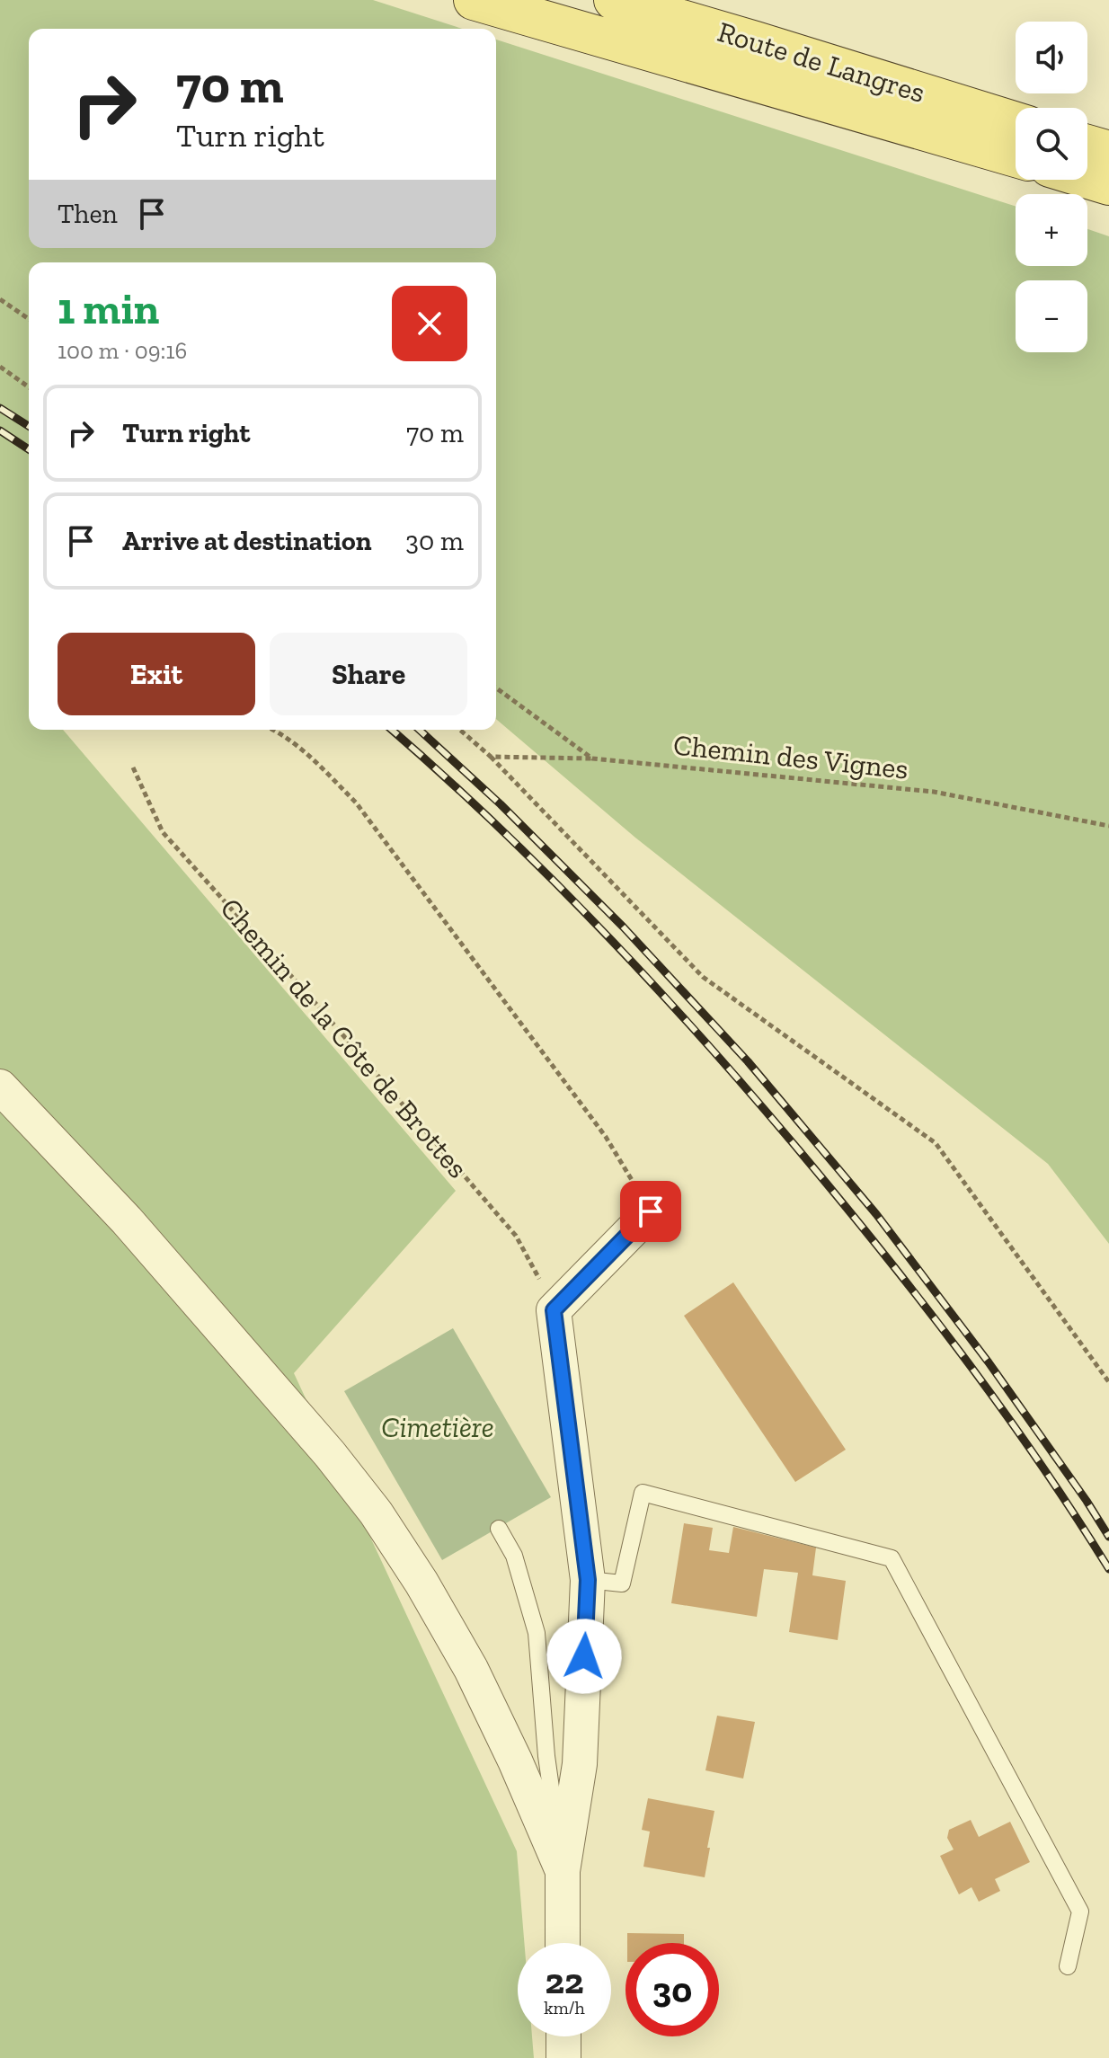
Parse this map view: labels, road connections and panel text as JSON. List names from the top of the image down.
{
  "streets": {
    "main road": ["Route de Langres"],
    "path": ["Chemin des Vignes", "Chemin de la Côte de Brottes"]
  },
  "parks": ["Cimetière"],
  "page": {
    "map_buttons": ["+", "−"],
    "turn": ["70 m", "Turn right"],
    "then": "Then",
    "heading": ["1 min", "100 m · 09:16"],
    "list": [
      {
        "name": "Turn right",
        "value": "70 m"
      },
      {
        "name": "Arrive at destination",
        "value": "30 m"
      }
    ],
    "buttons": ["Exit", "Share"],
    "speed": "22 km/h",
    "limit": "30"
  }
}
